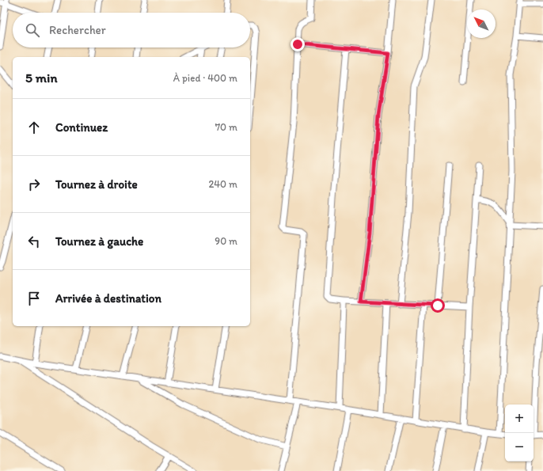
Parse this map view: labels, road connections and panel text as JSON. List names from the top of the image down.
{
  "north": "top left",
  "page": {
    "search": "Rechercher",
    "heading": ["5 min", "À pied · 400 m"],
    "list": [
      ["Continuez", "70 m"],
      ["Tournez à droite", "240 m"],
      ["Tournez à gauche", "90 m"],
      "Arrivée à destination"
    ],
    "map_buttons": ["+", "−"]
  }
}
